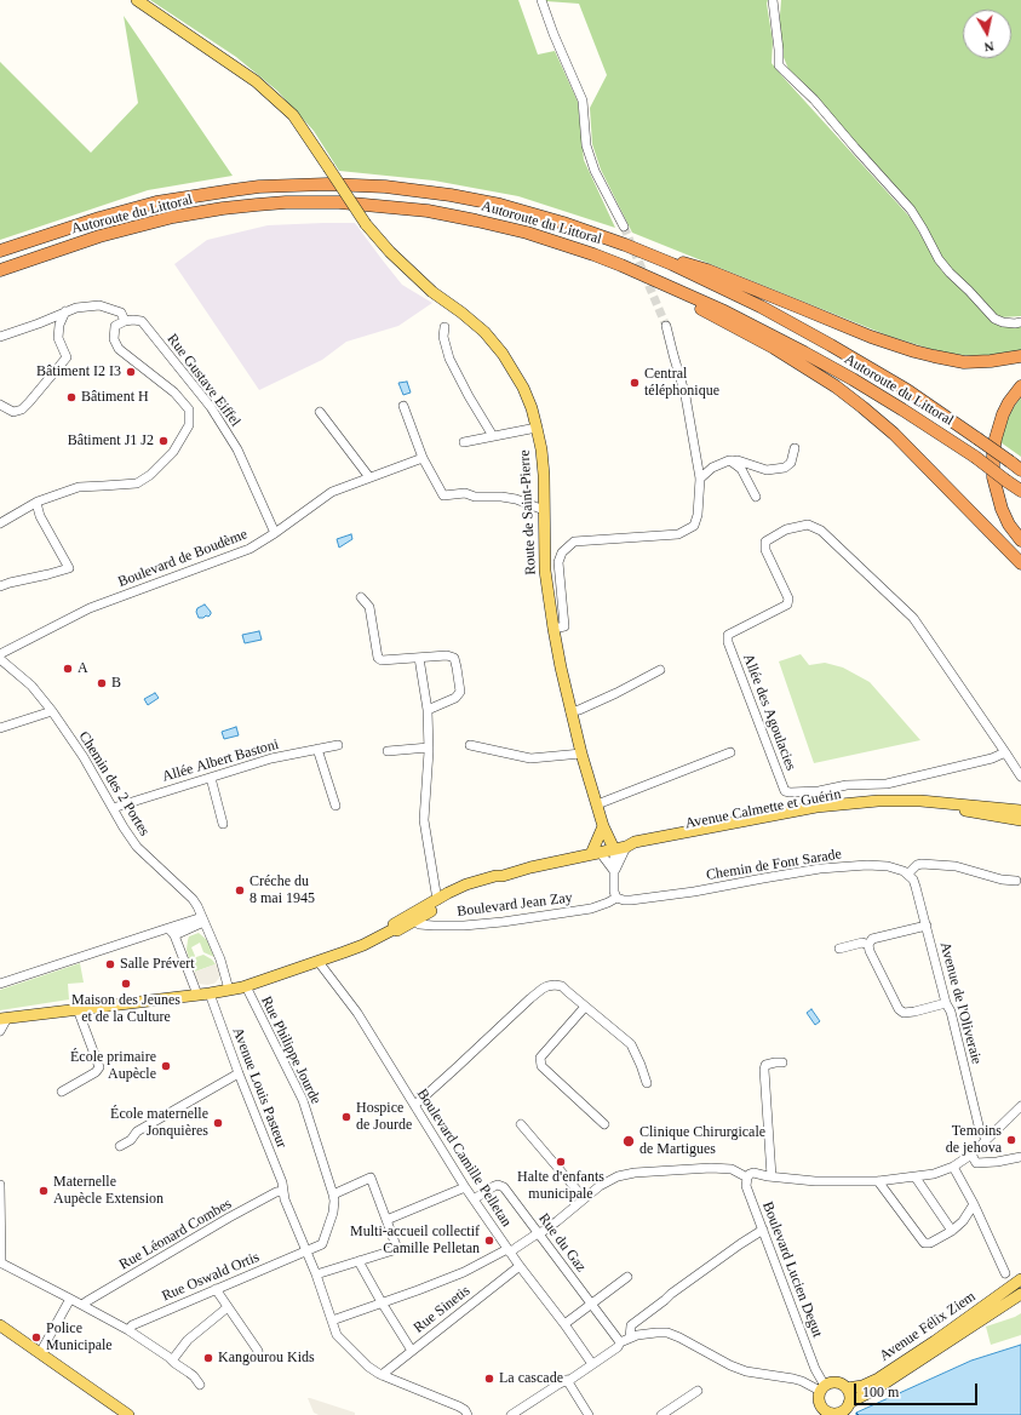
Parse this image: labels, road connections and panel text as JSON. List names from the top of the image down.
{
  "streets": {
    "highway": ["Autoroute du Littoral"],
    "main road": ["Route de Saint-Pierre", "Avenue Calmette et Guérin", "Avenue Félix Ziem"],
    "street": [
      "Rue Gustave Eiffel",
      "Boulevard de Boudème",
      "Allée des Agoulacies",
      "Allée Albert Bastoni",
      "Chemin des 2 Portes",
      "Chemin de Font Sarade",
      "Boulevard Jean Zay",
      "Avenue de l'Oliveraie",
      "Rue Philippe Jourde",
      "Avenue Louis Pasteur",
      "Boulevard Camille Pelletan",
      "Rue Léonard Combes",
      "Rue du Gaz",
      "Boulevard Lucien Degut",
      "Rue Oswald Ortis",
      "Rue Sinetis"
    ]
  },
  "crossings": [
    ["Rue Gustave Eiffel", "Boulevard de Boudème"],
    ["Route de Saint-Pierre", "Avenue Calmette et Guérin"],
    ["Allée Albert Bastoni", "Chemin des 2 Portes"],
    ["Chemin des 2 Portes", "Avenue Calmette et Guérin"],
    ["Avenue Calmette et Guérin", "Boulevard Jean Zay"],
    ["Avenue Calmette et Guérin", "Rue Philippe Jourde"],
    ["Avenue Calmette et Guérin", "Avenue Louis Pasteur"],
    ["Avenue Calmette et Guérin", "Boulevard Camille Pelletan"],
    ["Chemin de Font Sarade", "Boulevard Jean Zay"],
    ["Chemin de Font Sarade", "Avenue de l'Oliveraie"],
    ["Rue Philippe Jourde", "Rue Oswald Ortis"],
    ["Avenue Louis Pasteur", "Rue Léonard Combes"],
    ["Avenue Louis Pasteur", "Rue Oswald Ortis"],
    ["Avenue Louis Pasteur", "Rue Sinetis"],
    ["Boulevard Camille Pelletan", "Rue du Gaz"],
    ["Boulevard Camille Pelletan", "Rue Sinetis"],
    ["Boulevard Lucien Degut", "Avenue Félix Ziem"]
  ],
  "places": [
    "Bâtiment I2 I3",
    "Central téléphonique",
    "Bâtiment H",
    "Bâtiment J1 J2",
    "A",
    "B",
    "Créche du 8 mai 1945",
    "Salle Prévert",
    "Maison des Jeunes et de la Culture",
    "École primaire Aupècle",
    "Hospice de Jourde",
    "École maternelle Jonquières",
    "Temoins de jehova",
    "Clinique Chirurgicale de Martigues",
    "Halte d'enfants municipale",
    "Maternelle Aupècle Extension",
    "Multi-accueil collectif Camille Pelletan",
    "Police Municipale",
    "Kangourou Kids",
    "La cascade"
  ],
  "scale_bar": "100 m",
  "north": "bottom"
}
